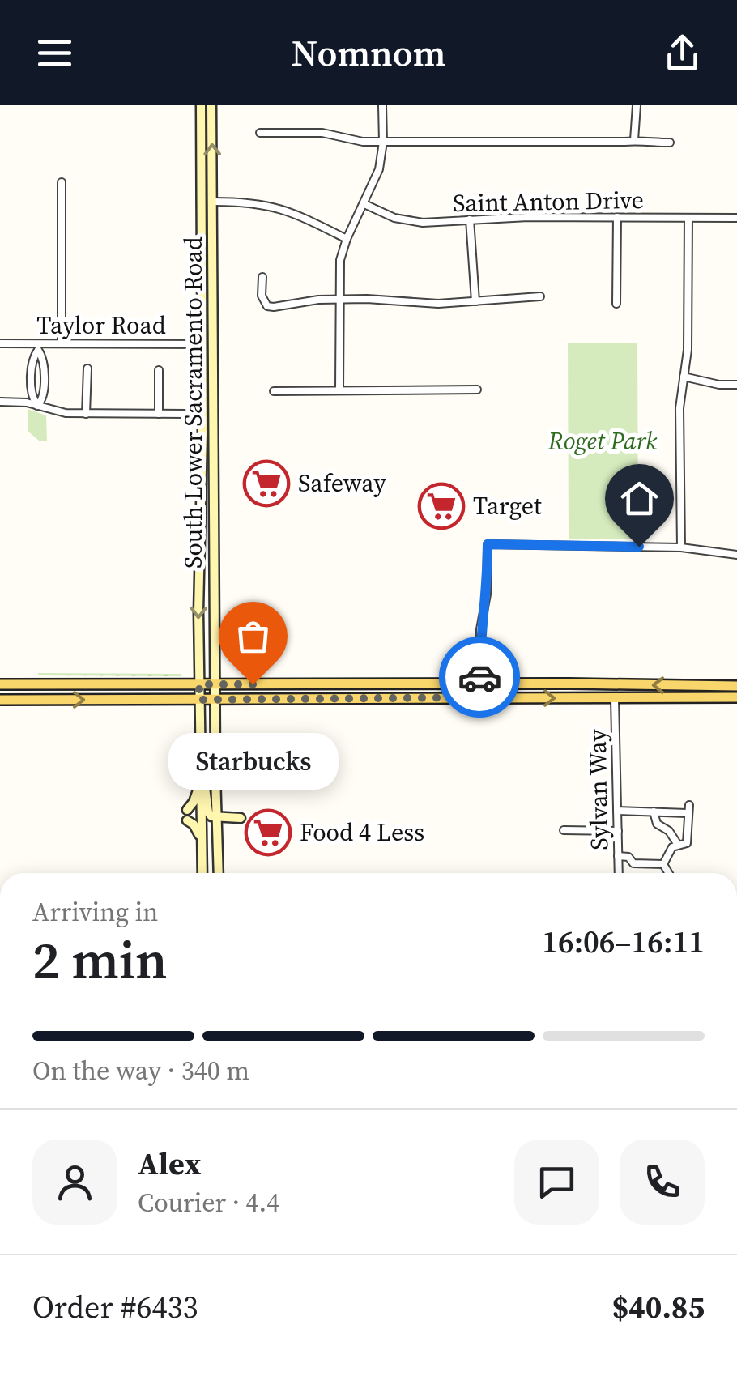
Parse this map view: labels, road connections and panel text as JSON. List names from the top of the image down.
{
  "streets": {
    "main road": ["South Lower Sacramento Road"],
    "street": ["Saint Anton Drive", "Taylor Road", "Sylvan Way"]
  },
  "crossings": [
    ["Taylor Road", "South Lower Sacramento Road"]
  ],
  "parks": ["Roget Park"],
  "places": {
    "supermarket": ["Safeway", "Target", "Food 4 Less"],
    "other": ["Starbucks"]
  },
  "page": {
    "header": "Nomnom",
    "bubble": "Starbucks",
    "heading": ["2 min", "Arriving in", "16:06–16:11"],
    "panel": [
      "Alex",
      "Courier · 4.4",
      "Order #6433",
      "$40.85"
    ],
    "bar": "On the way · 340 m"
  }
}
